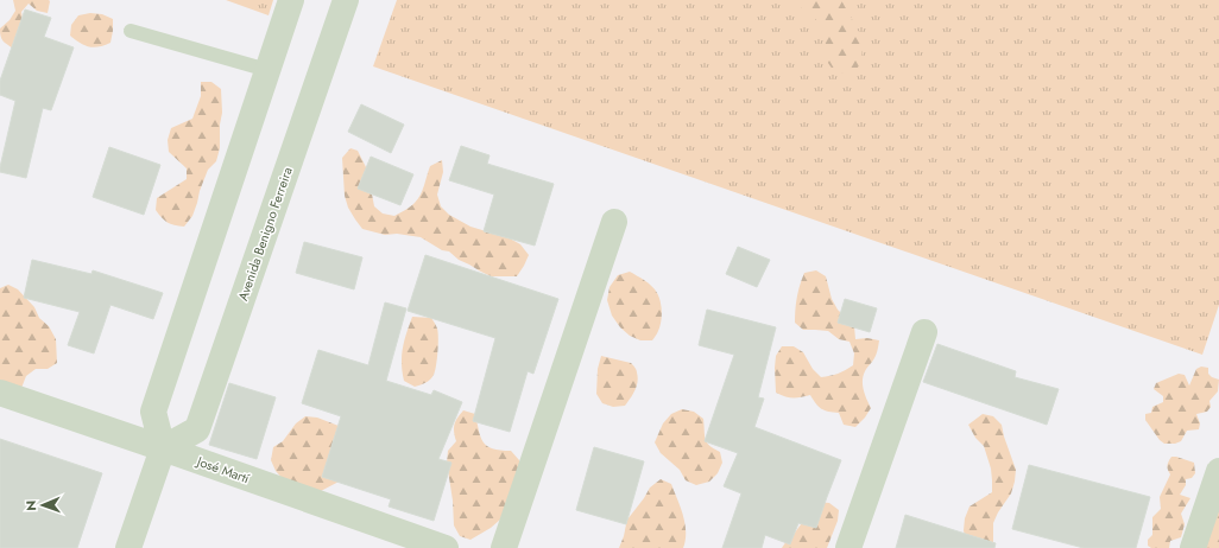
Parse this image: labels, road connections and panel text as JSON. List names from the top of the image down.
{
  "streets": {
    "street": ["Avenida Benigno Ferreira", "José Martí"]
  },
  "crossings": [
    ["Avenida Benigno Ferreira", "José Martí"]
  ],
  "north": "left"
}
